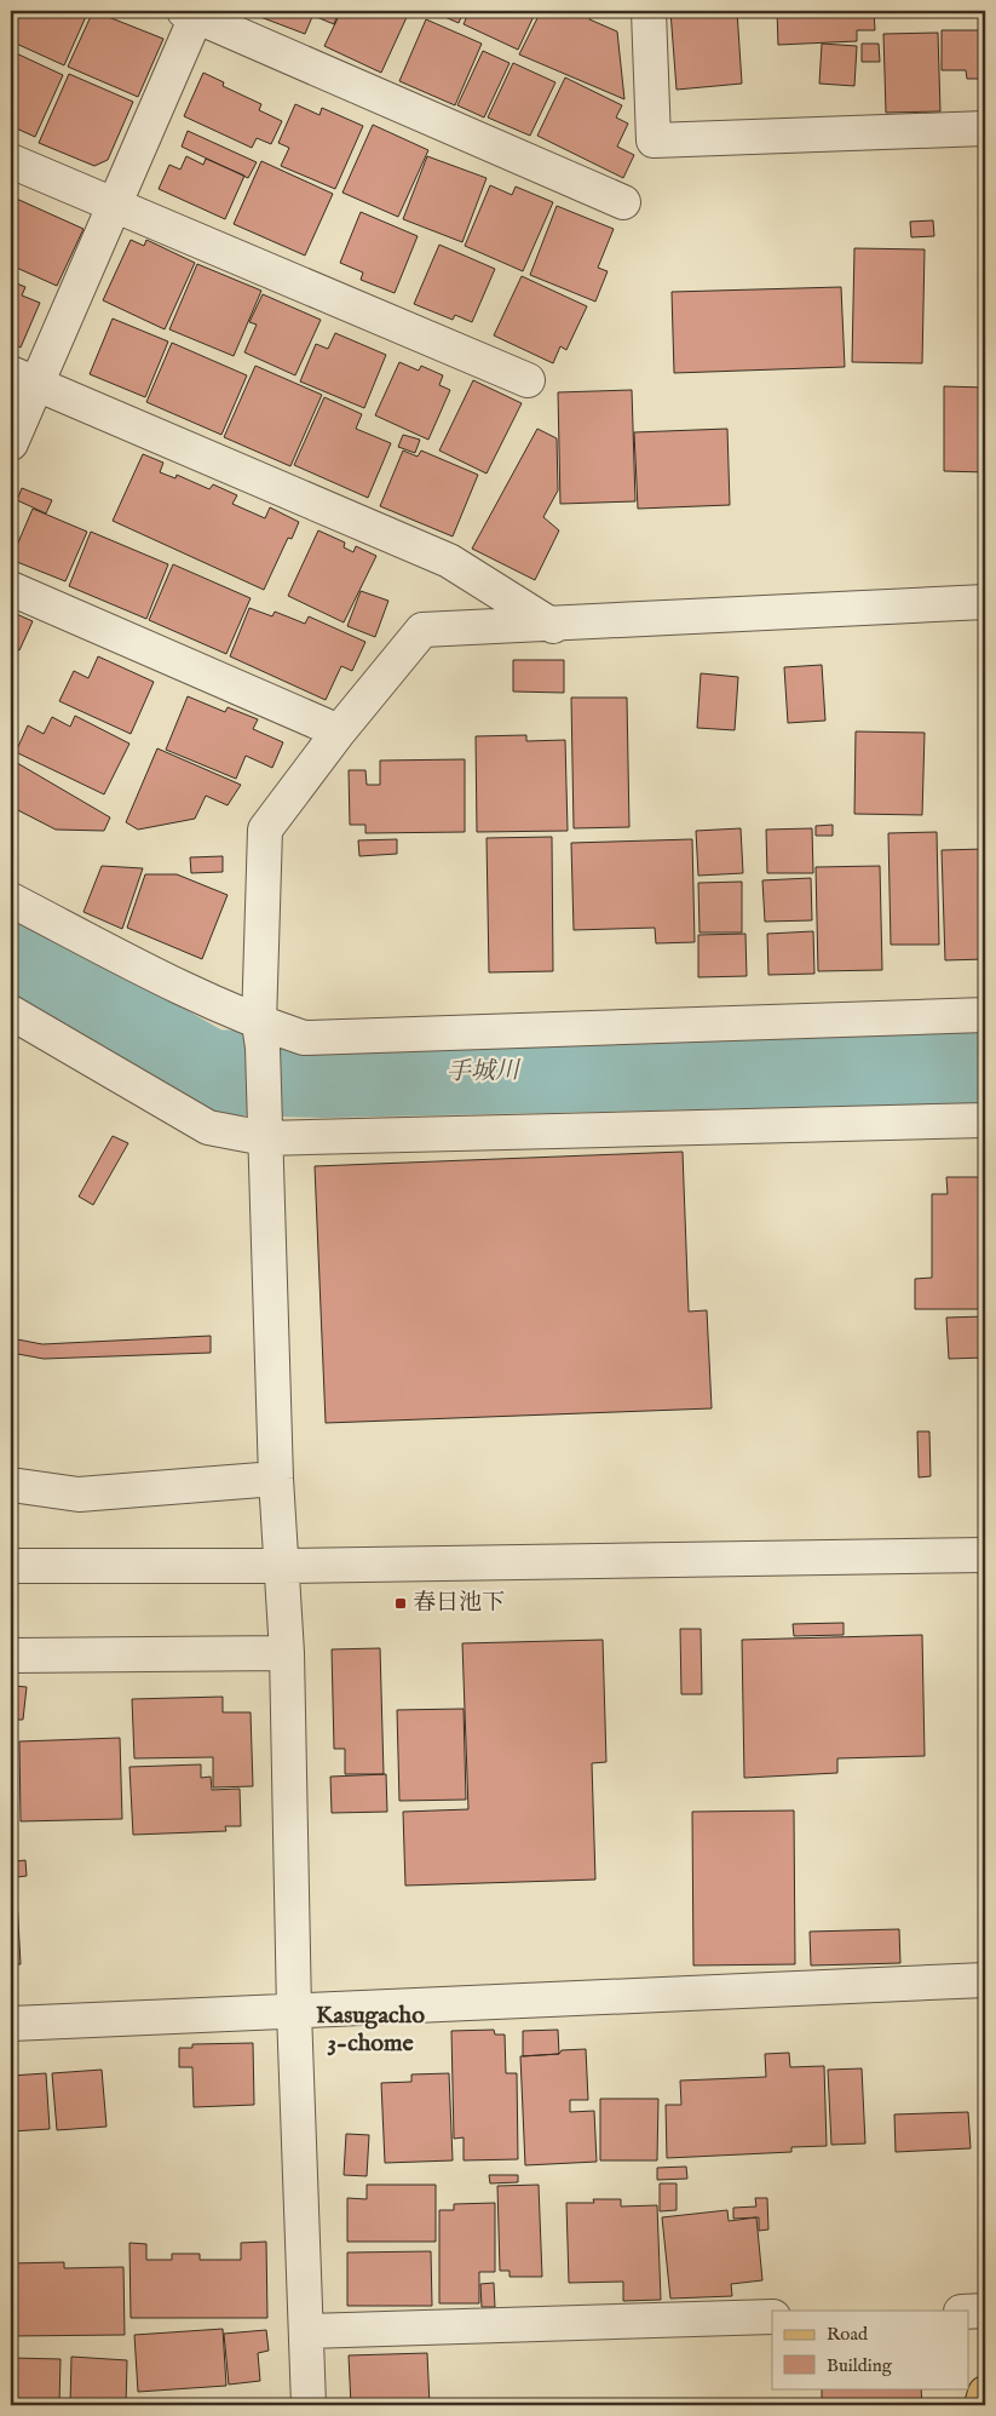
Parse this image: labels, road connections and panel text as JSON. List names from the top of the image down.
{
  "districts": ["Kasugacho 3-chome"],
  "water": ["手城川"],
  "places": {
    "transit": ["春日池下"]
  },
  "legend": ["Road", "Building"]
}
